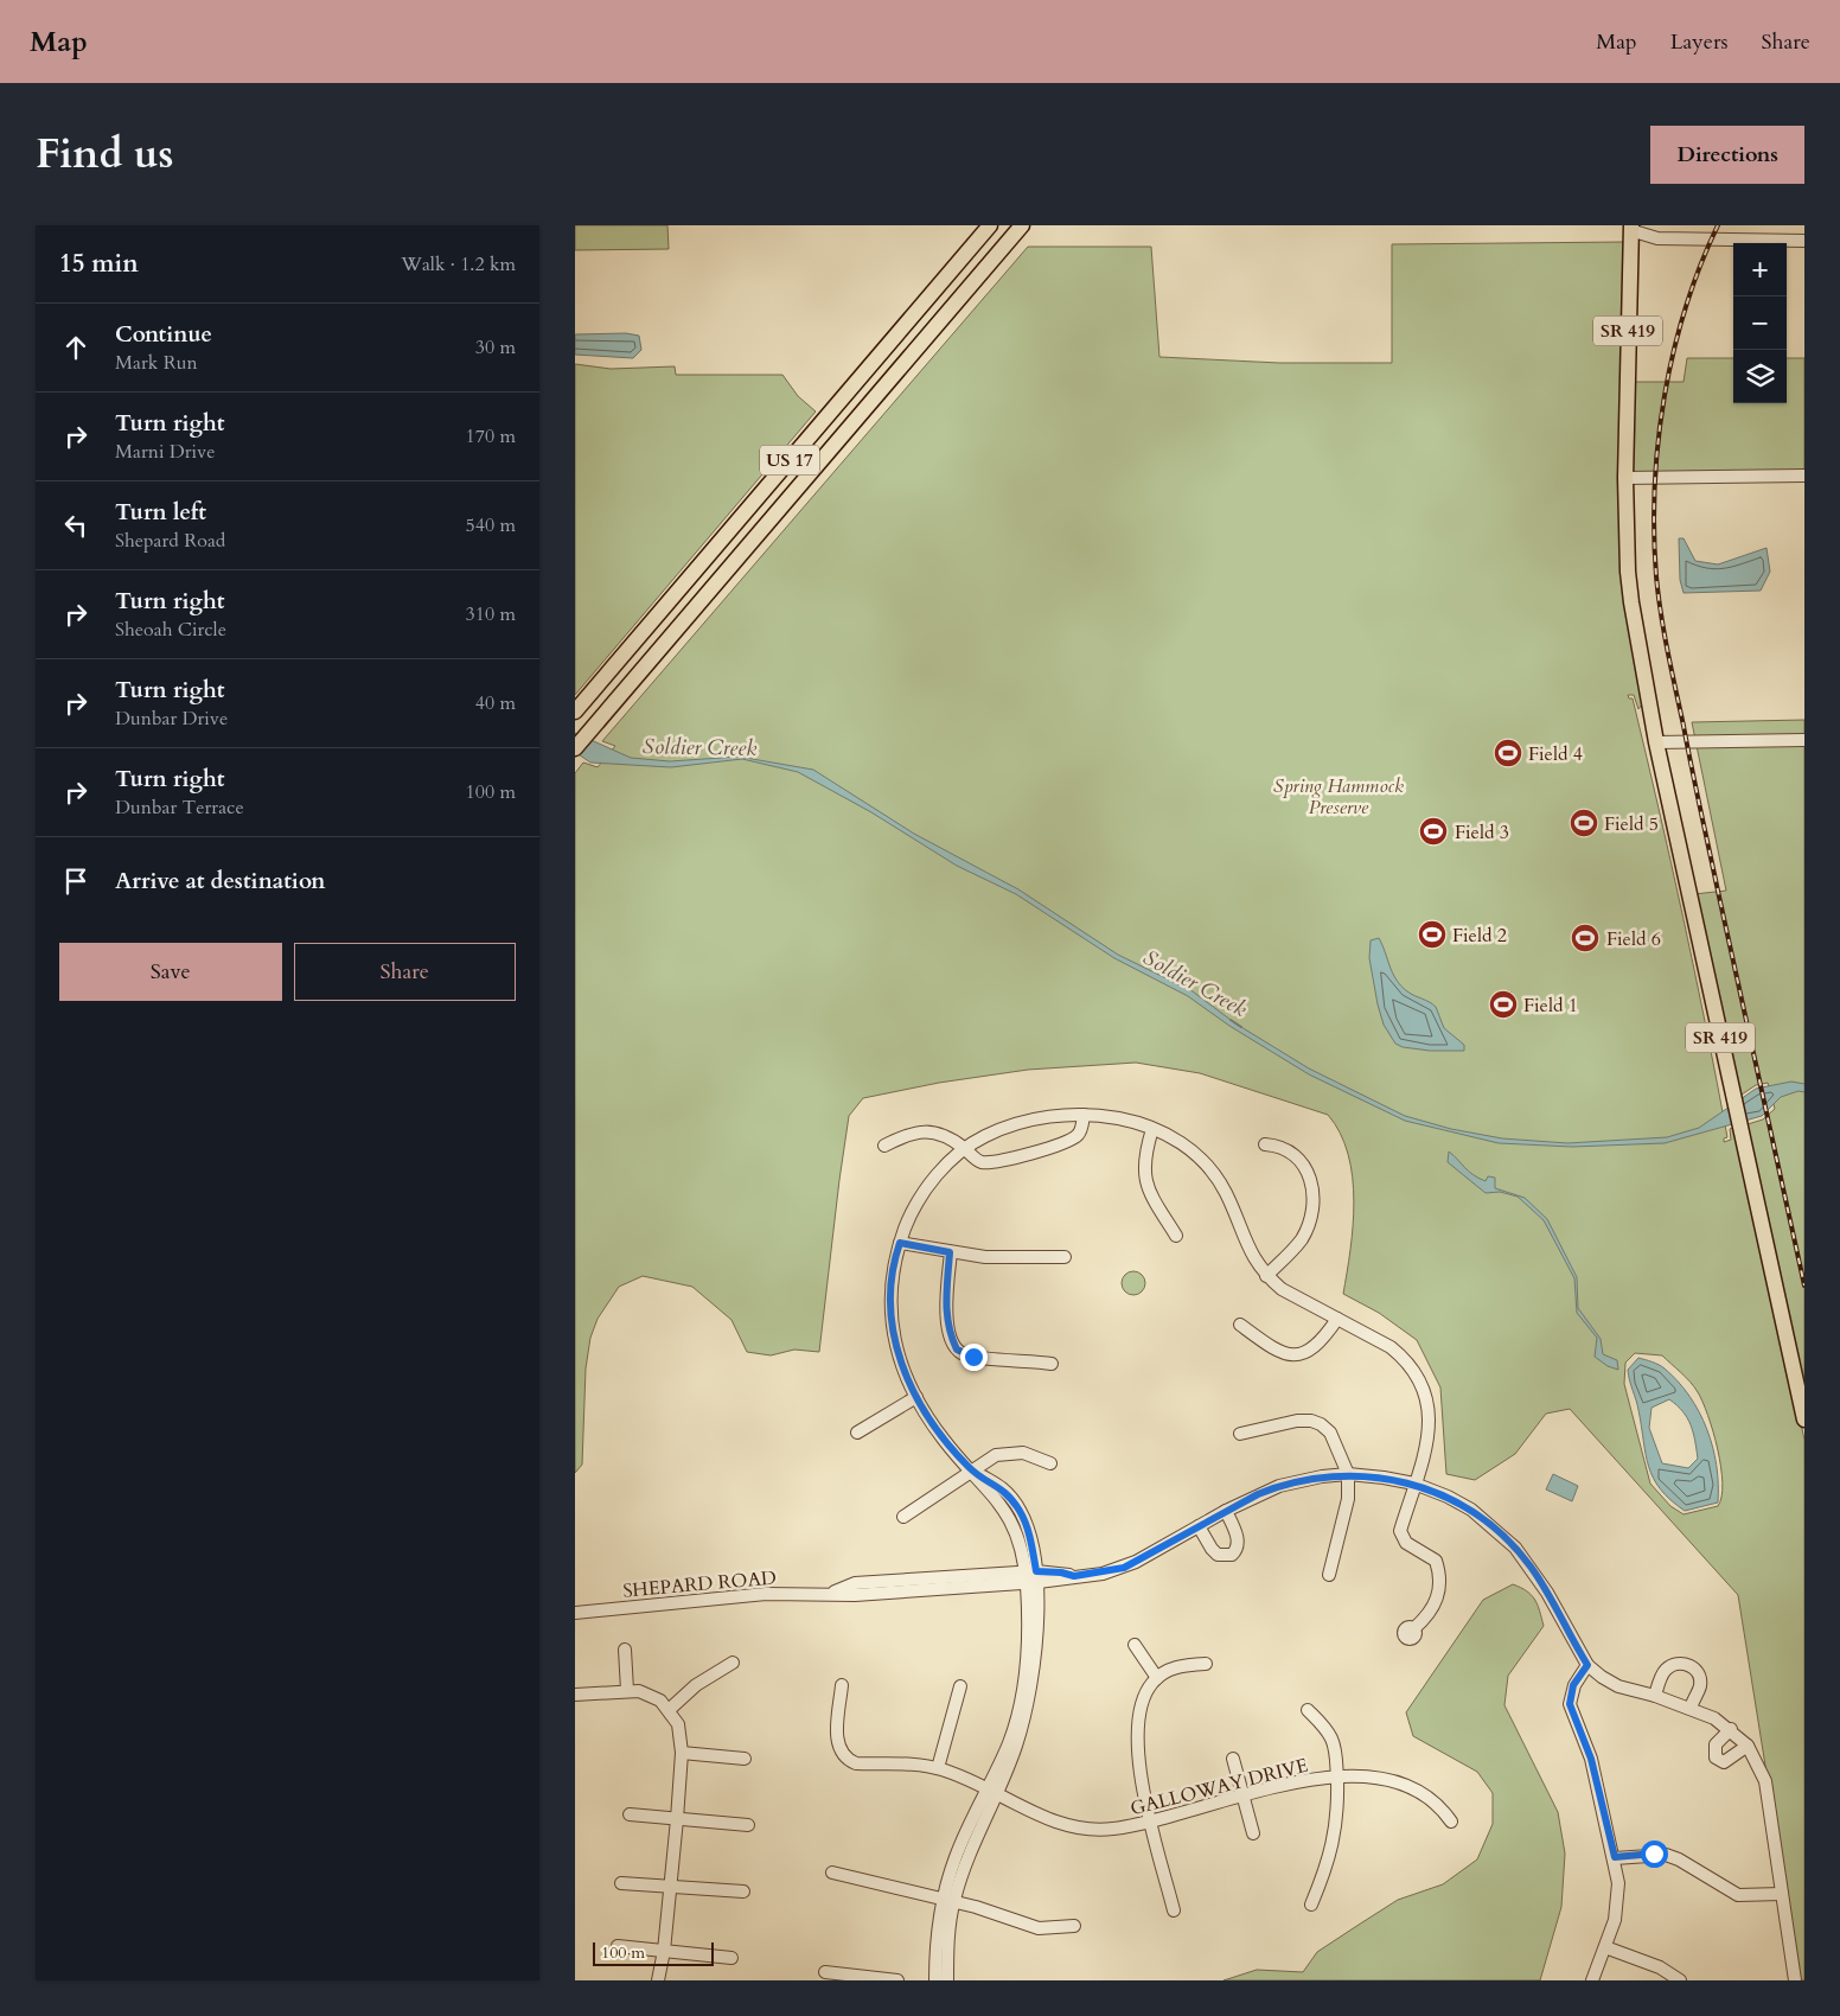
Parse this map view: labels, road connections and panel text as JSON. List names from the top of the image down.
{
  "streets": {
    "main road": ["SR 419", "US 17"],
    "street": ["SHEPARD ROAD", "GALLOWAY DRIVE"]
  },
  "water": ["Soldier Creek"],
  "parks": ["Spring Hammock Preserve"],
  "places": {
    "sports": [
      "Field 4",
      "Field 5",
      "Field 3",
      "Field 2",
      "Field 6",
      "Field 1"
    ]
  },
  "scale_bar": "100 m",
  "page": {
    "header": "Map",
    "nav": ["Map", "Layers", "Share"],
    "title": "Find us",
    "buttons": [
      "Directions",
      ["Save", "Share"]
    ],
    "heading": ["15 min", "Walk · 1.2 km"],
    "map_buttons": ["+", "−"],
    "list": [
      ["Continue", "Mark Run", "30 m"],
      ["Turn right", "Marni Drive", "170 m"],
      ["Turn left", "Shepard Road", "540 m"],
      ["Turn right", "Sheoah Circle", "310 m"],
      ["Turn right", "Dunbar Drive", "40 m"],
      ["Turn right", "Dunbar Terrace", "100 m"],
      "Arrive at destination"
    ],
    "scale": "100 m"
  }
}
